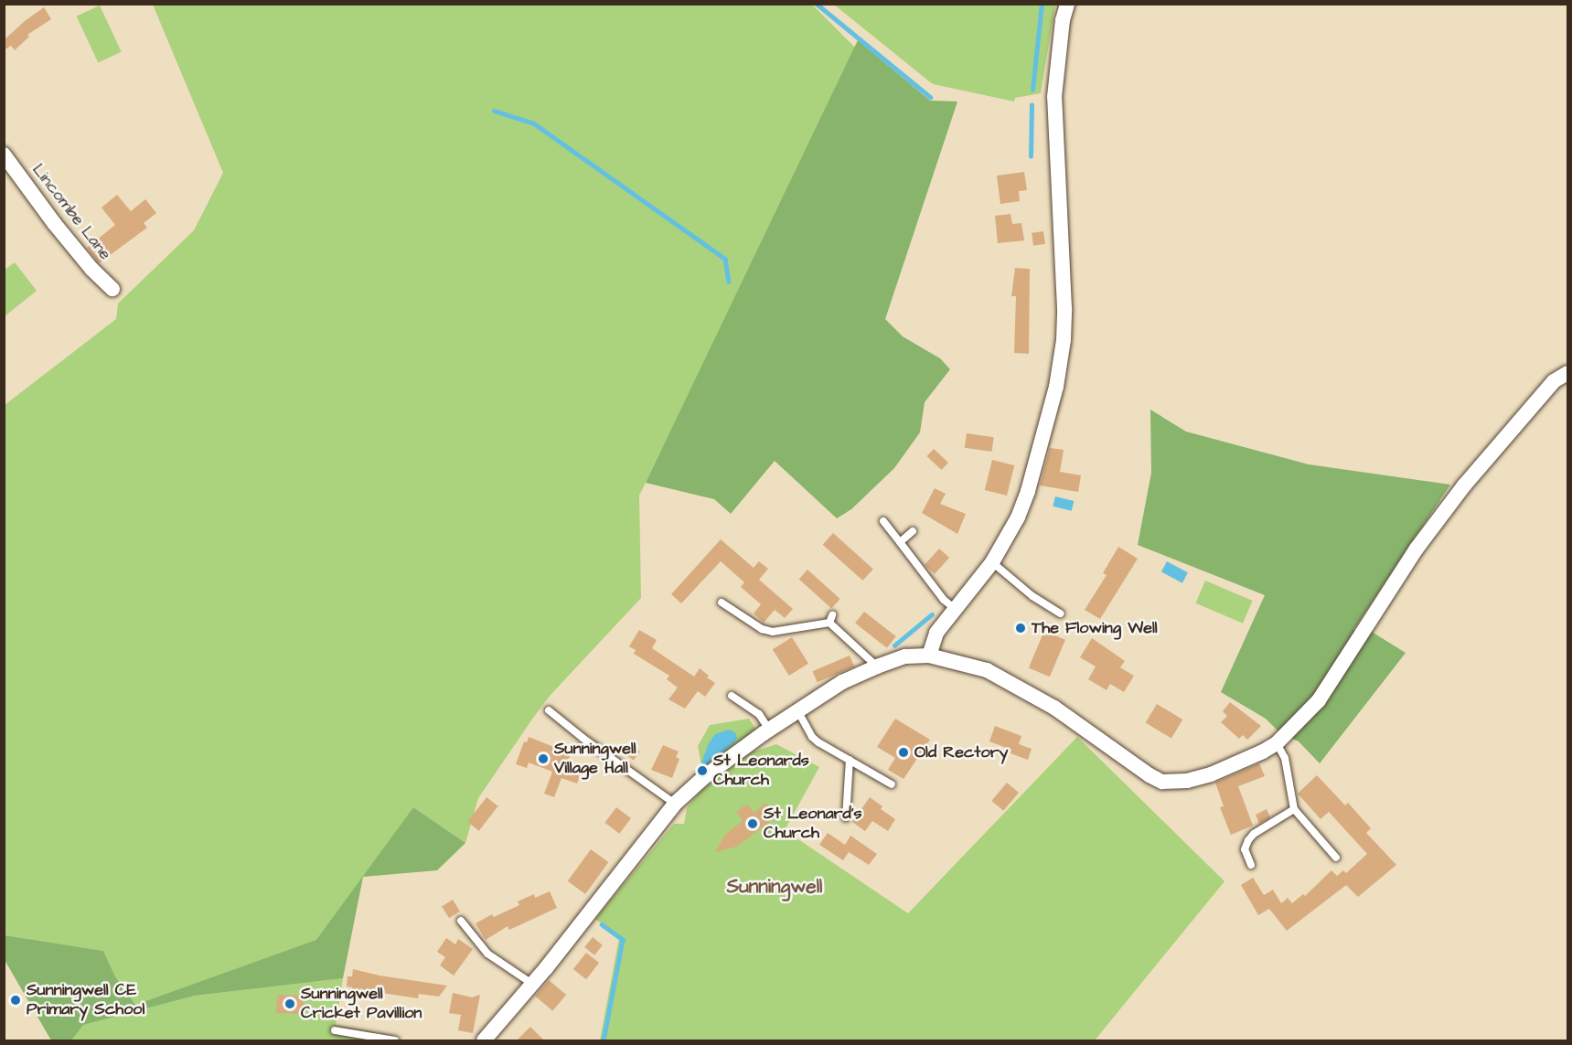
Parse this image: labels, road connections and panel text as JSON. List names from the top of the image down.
{
  "streets": {
    "street": ["Lincombe Lane"]
  },
  "districts": ["Sunningwell"],
  "places": [
    "The Flowing Well",
    "Old Rectory",
    "Sunningwell Village Hall",
    "St Leonards Church",
    "St Leonard's Church",
    "Sunningwell CE Primary School",
    "Sunningwell Cricket Pavillion"
  ]
}
